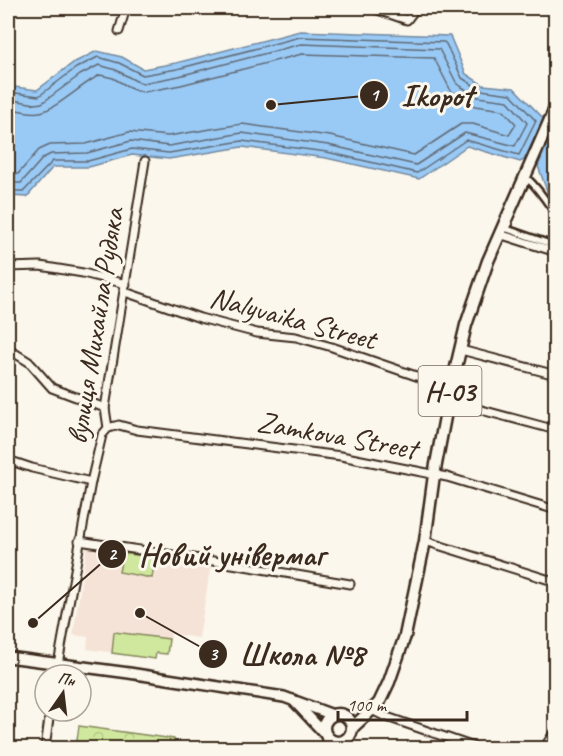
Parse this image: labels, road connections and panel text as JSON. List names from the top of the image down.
{
  "streets": {
    "main road": ["Н-03"],
    "street": ["Nalyvaika Street", "вулиця Михайла Рудяка", "Zamkova Street"]
  },
  "crossings": [
    ["Nalyvaika Street", "вулиця Михайла Рудяка"],
    ["Nalyvaika Street", "Н-03"],
    ["вулиця Михайла Рудяка", "Zamkova Street"],
    ["Н-03", "Zamkova Street"]
  ],
  "places": ["Ikopot", "Школа №8", "Новий універмаг"],
  "scale_bar": "100 m",
  "north": "top"
}
